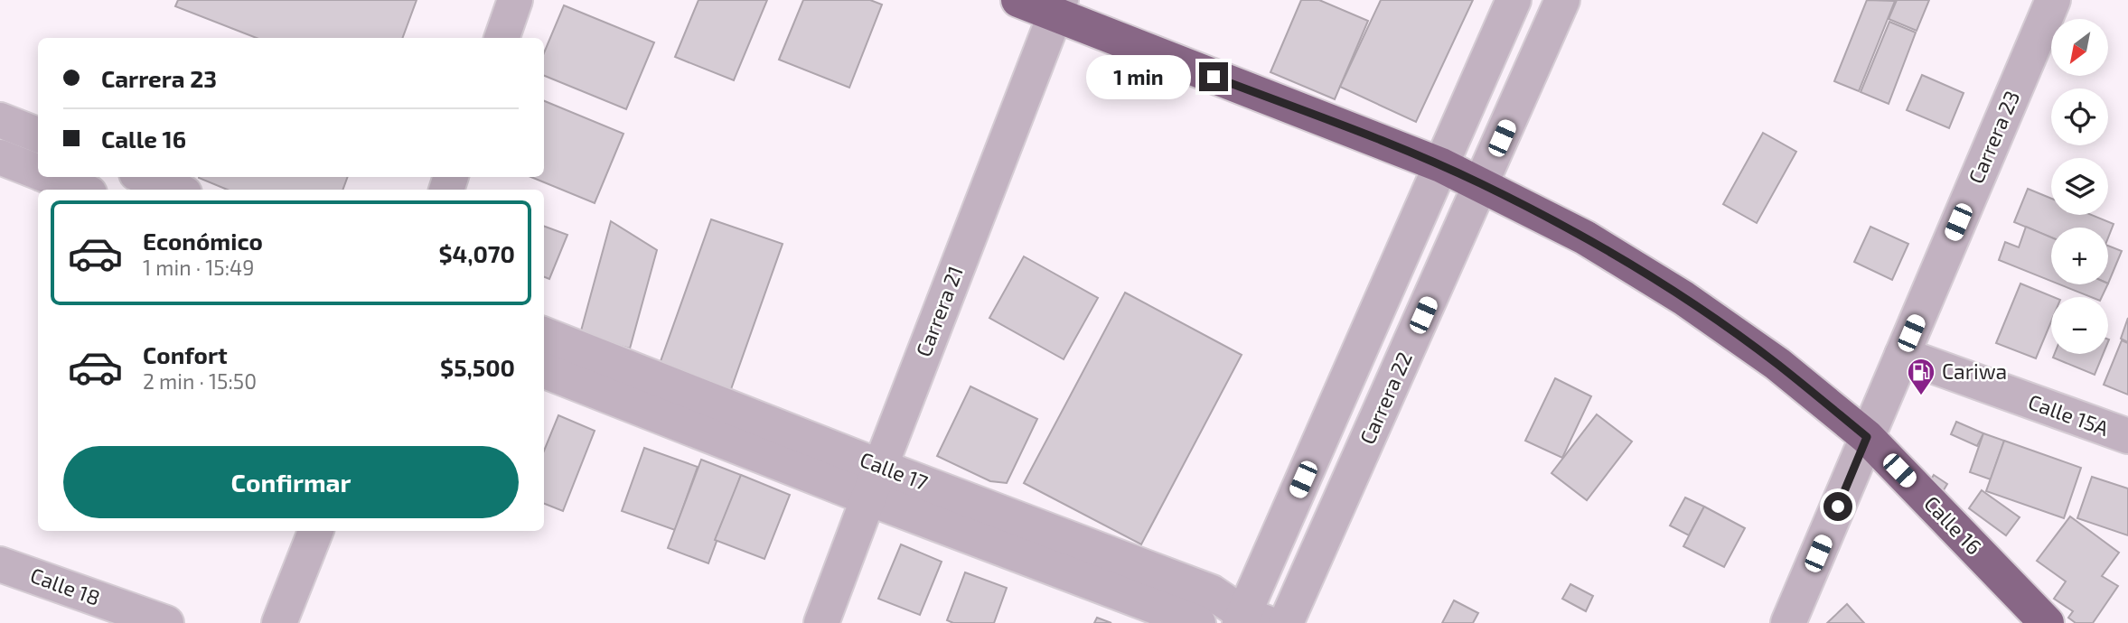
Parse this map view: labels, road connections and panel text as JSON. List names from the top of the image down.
{
  "streets": {
    "highway": ["Calle 16"],
    "street": [
      "Carrera 23",
      "Carrera 21",
      "Carrera 22",
      "Calle 15A",
      "Calle 17",
      "Calle 18"
    ]
  },
  "crossings": [
    ["Carrera 23", "Calle 15A"],
    ["Carrera 23", "Calle 16"],
    ["Carrera 21", "Calle 17"],
    ["Carrera 21", "Calle 16"],
    ["Carrera 22", "Calle 16"]
  ],
  "places": {
    "fuel station": ["Cariwa"]
  },
  "north": "bottom left",
  "page": {
    "map_buttons": ["+", "−"],
    "banner": ["Carrera 23", "Calle 16"],
    "bubble": "1 min",
    "list": [
      {
        "name": "Económico",
        "note": "1 min · 15:49",
        "value": "$4,070"
      },
      {
        "name": "Confort",
        "note": "2 min · 15:50",
        "value": "$5,500"
      }
    ],
    "buttons": "Confirmar"
  }
}
